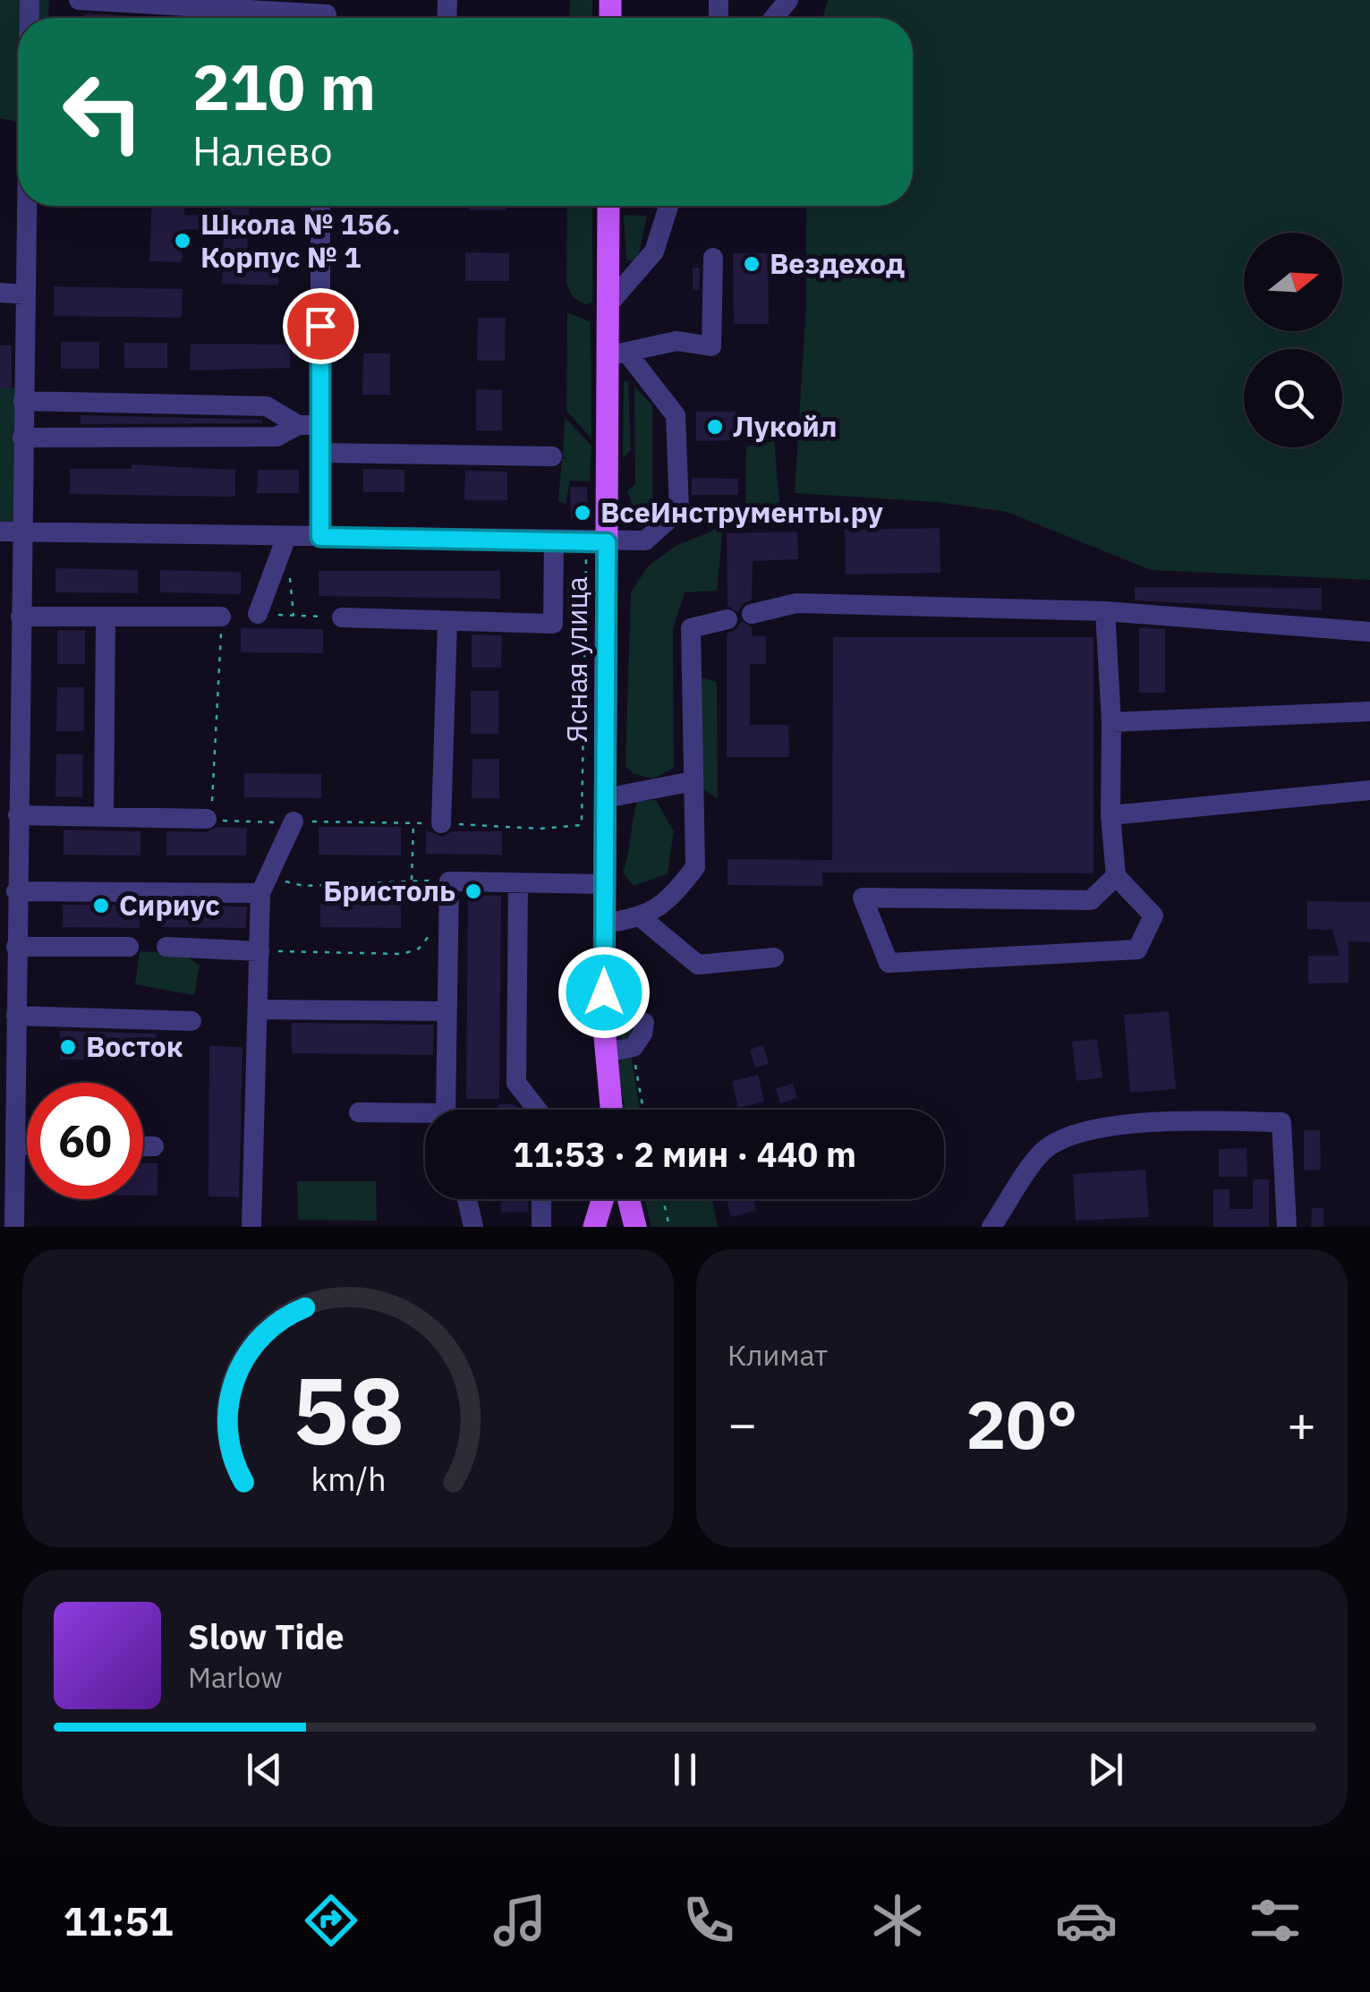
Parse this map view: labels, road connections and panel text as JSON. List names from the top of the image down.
{
  "streets": {
    "main road": ["Ясная улица"]
  },
  "places": [
    "Школа № 156. Корпус № 1",
    "Вездеход",
    "Лукойл",
    "ВсеИнструменты.ру",
    "Бристоль",
    "Сириус",
    "Восток"
  ],
  "north": "right",
  "page": {
    "turn": ["210 m", "Налево"],
    "limit": "60",
    "trip": "11:53 · 2 мин · 440 m",
    "tile": "Климат",
    "heat": ["−", "20°", "+"],
    "song": ["Slow Tide", "Marlow"],
    "tabs": "11:51",
    "gauge": ["58", "km/h"]
  }
}
